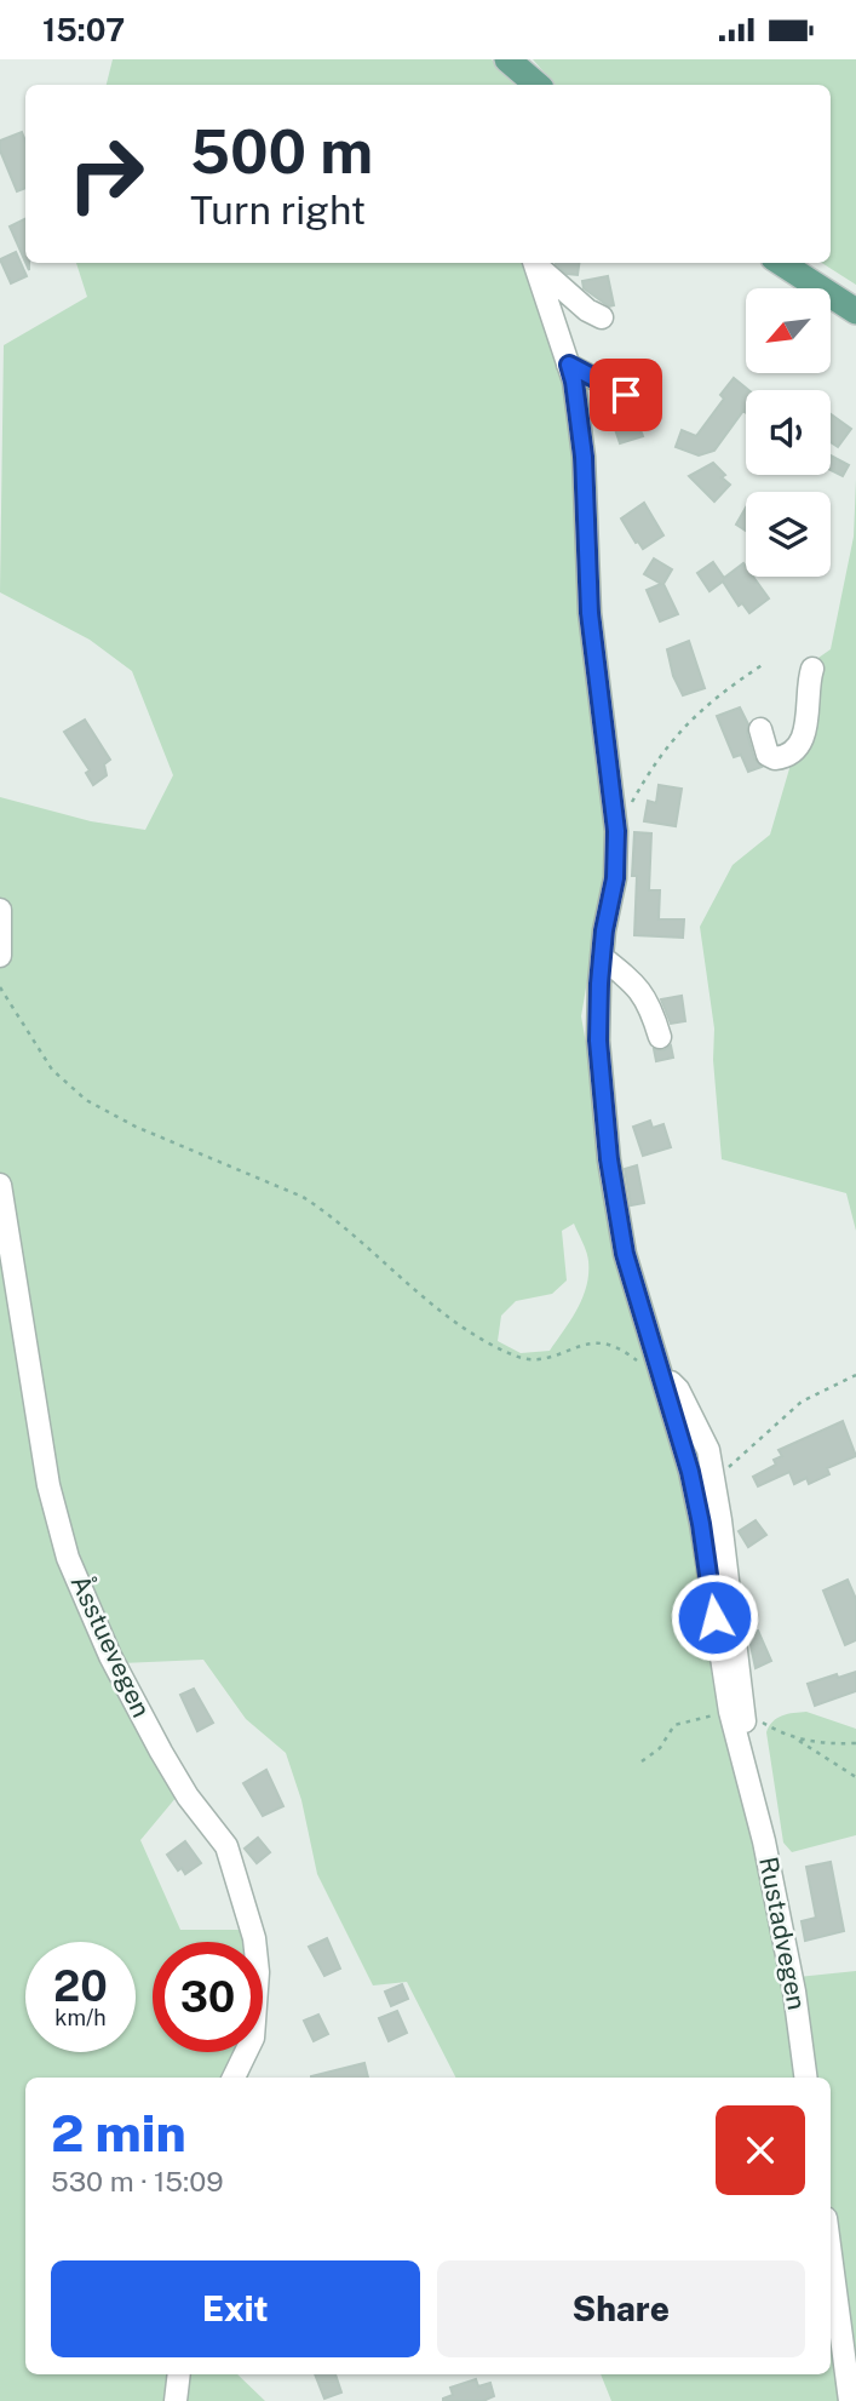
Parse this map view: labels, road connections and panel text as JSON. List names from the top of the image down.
{
  "streets": {
    "street": ["Åsstuevegen", "Rustadvegen"]
  },
  "north": "bottom left",
  "page": {
    "status": "15:07",
    "turn": ["500 m", "Turn right"],
    "speed": "20 km/h",
    "limit": "30",
    "heading": ["2 min", "530 m · 15:09"],
    "buttons": ["Exit", "Share"]
  }
}
